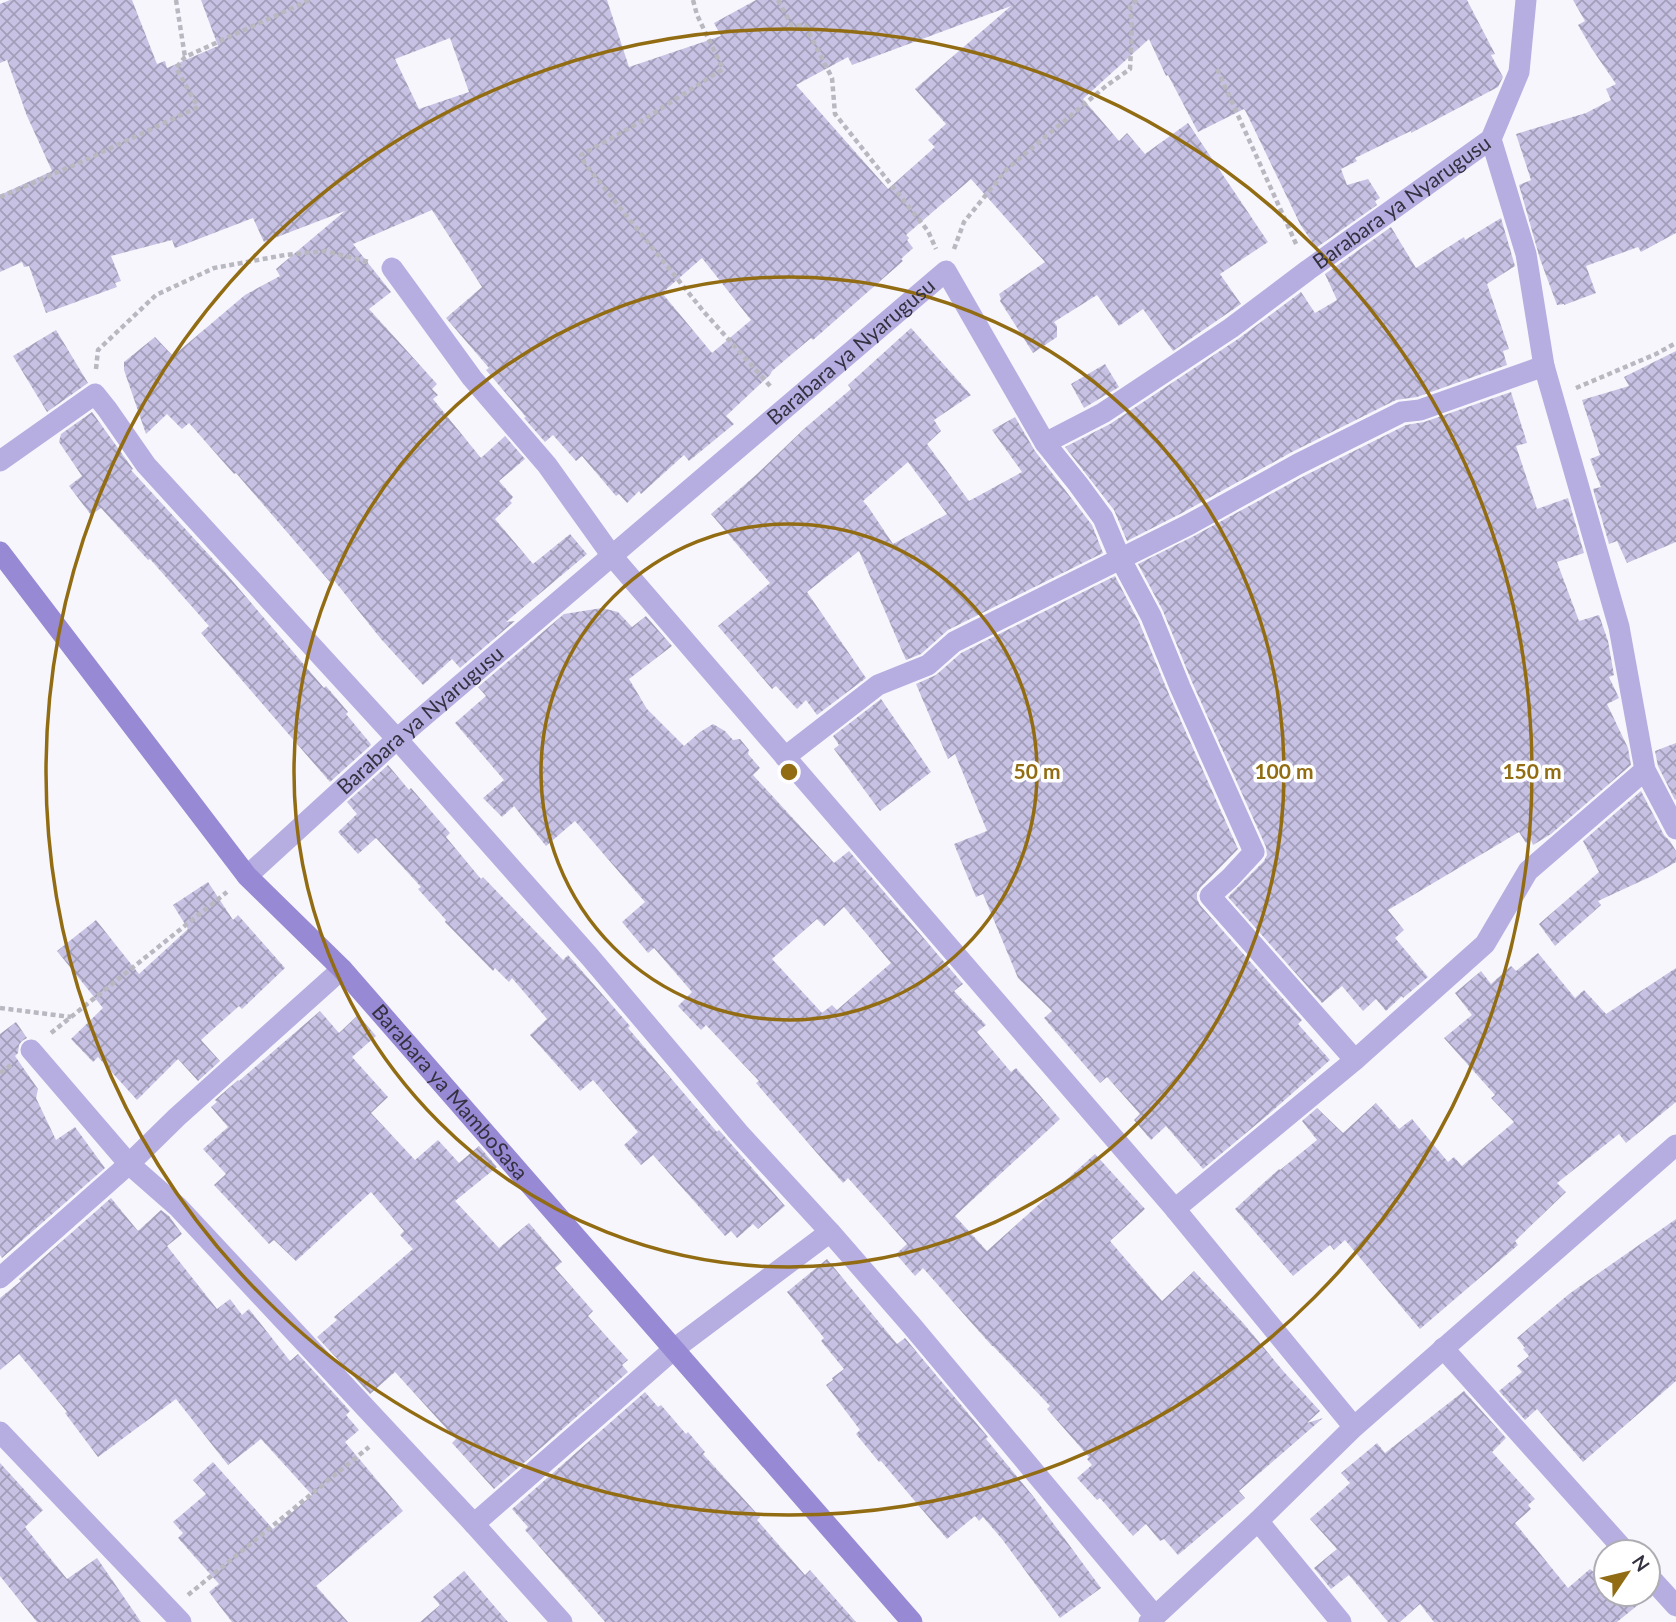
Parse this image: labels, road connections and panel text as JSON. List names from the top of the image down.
{
  "streets": {
    "street": ["Barabara ya Nyarugusu", "Barabara ya MamboSasa"]
  },
  "crossings": [
    ["Barabara ya Nyarugusu", "Barabara ya MamboSasa"]
  ],
  "north": "top right",
  "rings": ["50 m", "100 m", "150 m"]
}
